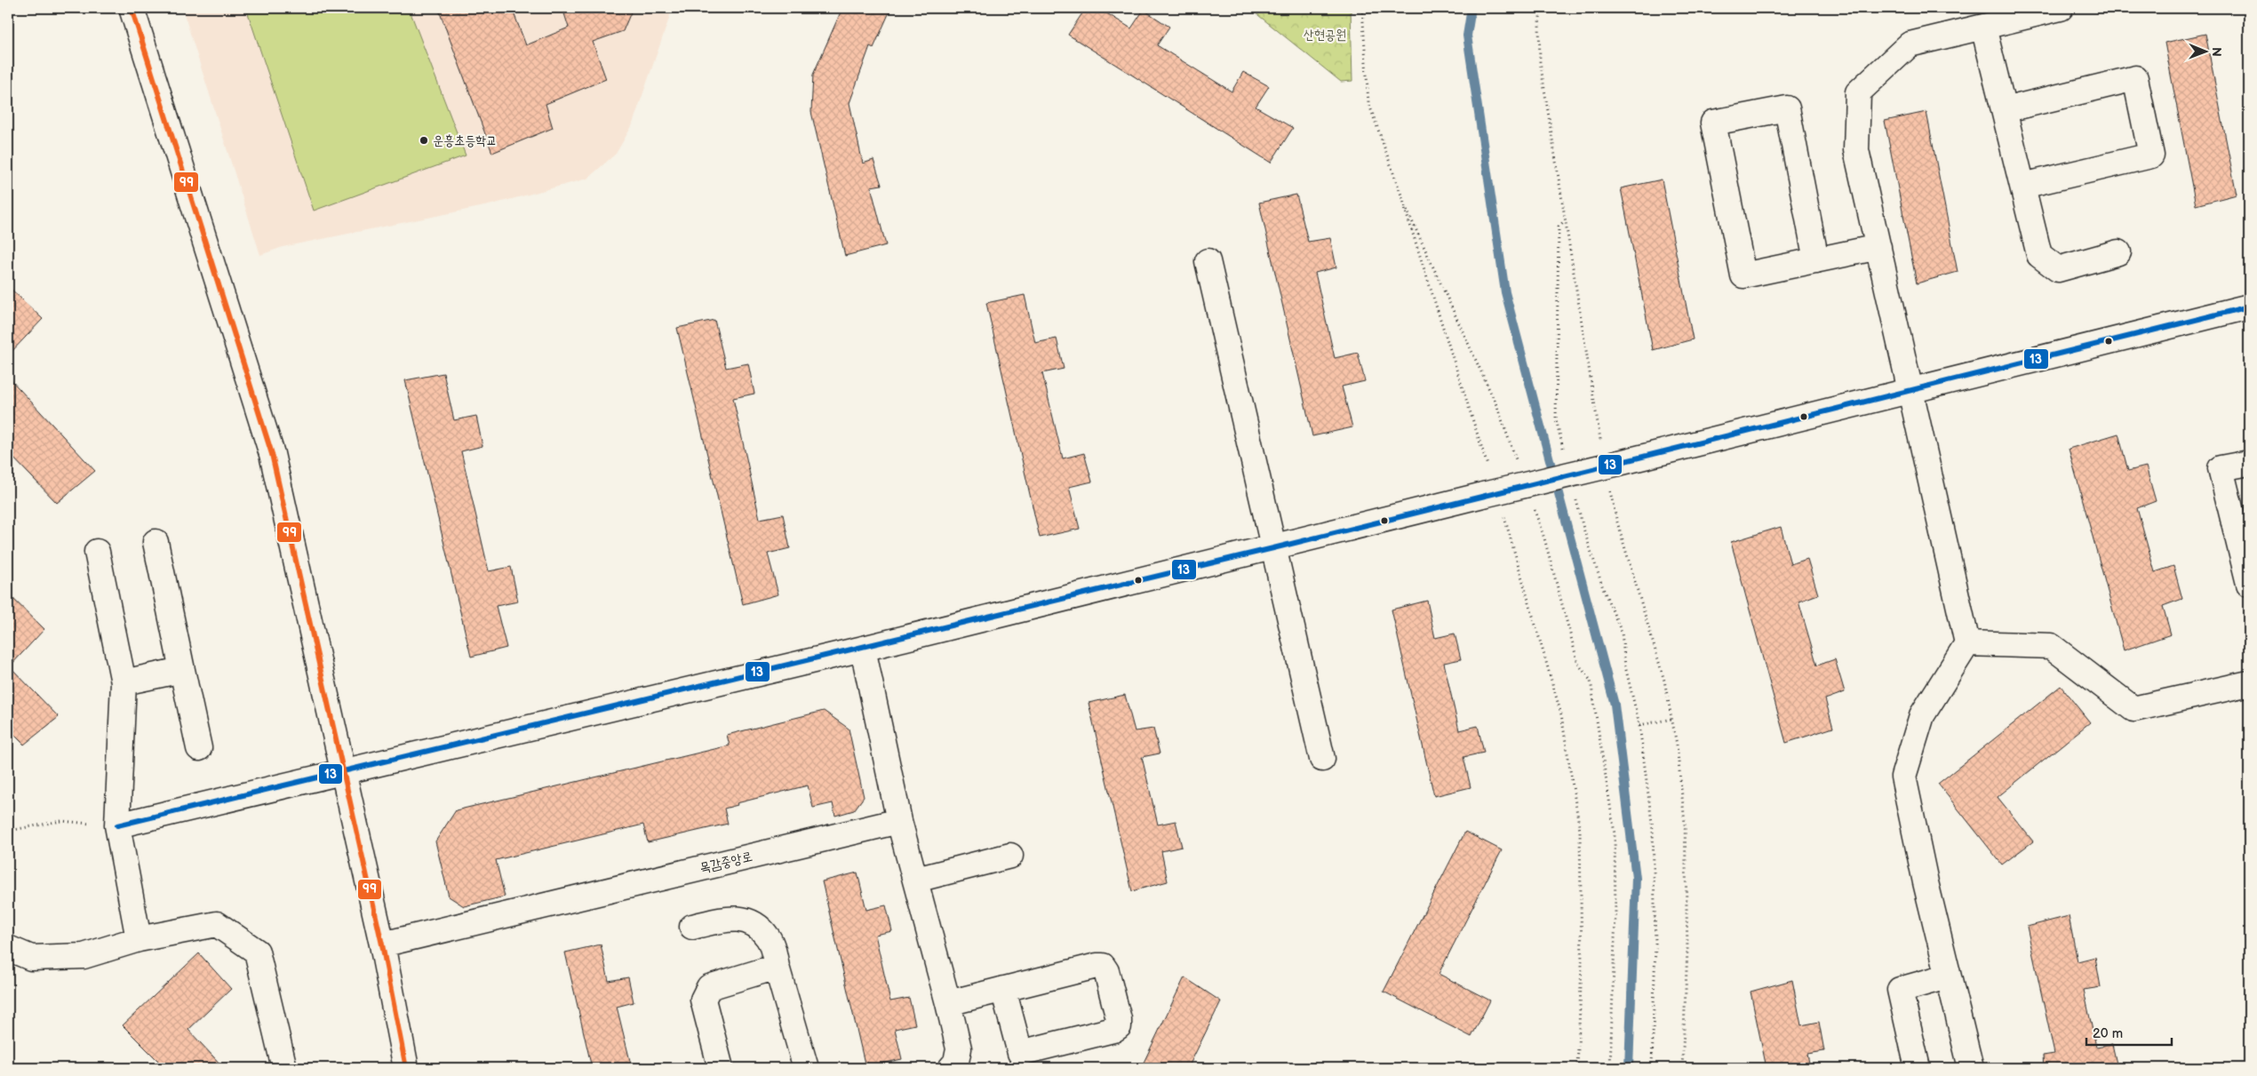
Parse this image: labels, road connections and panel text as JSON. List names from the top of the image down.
{
  "streets": {
    "street": ["목감중앙로"]
  },
  "parks": ["산현공원"],
  "places": ["운흥초등학교"],
  "lines": ["transit line 99", "transit line 13"],
  "scale_bar": "20 m",
  "north": "right"
}
